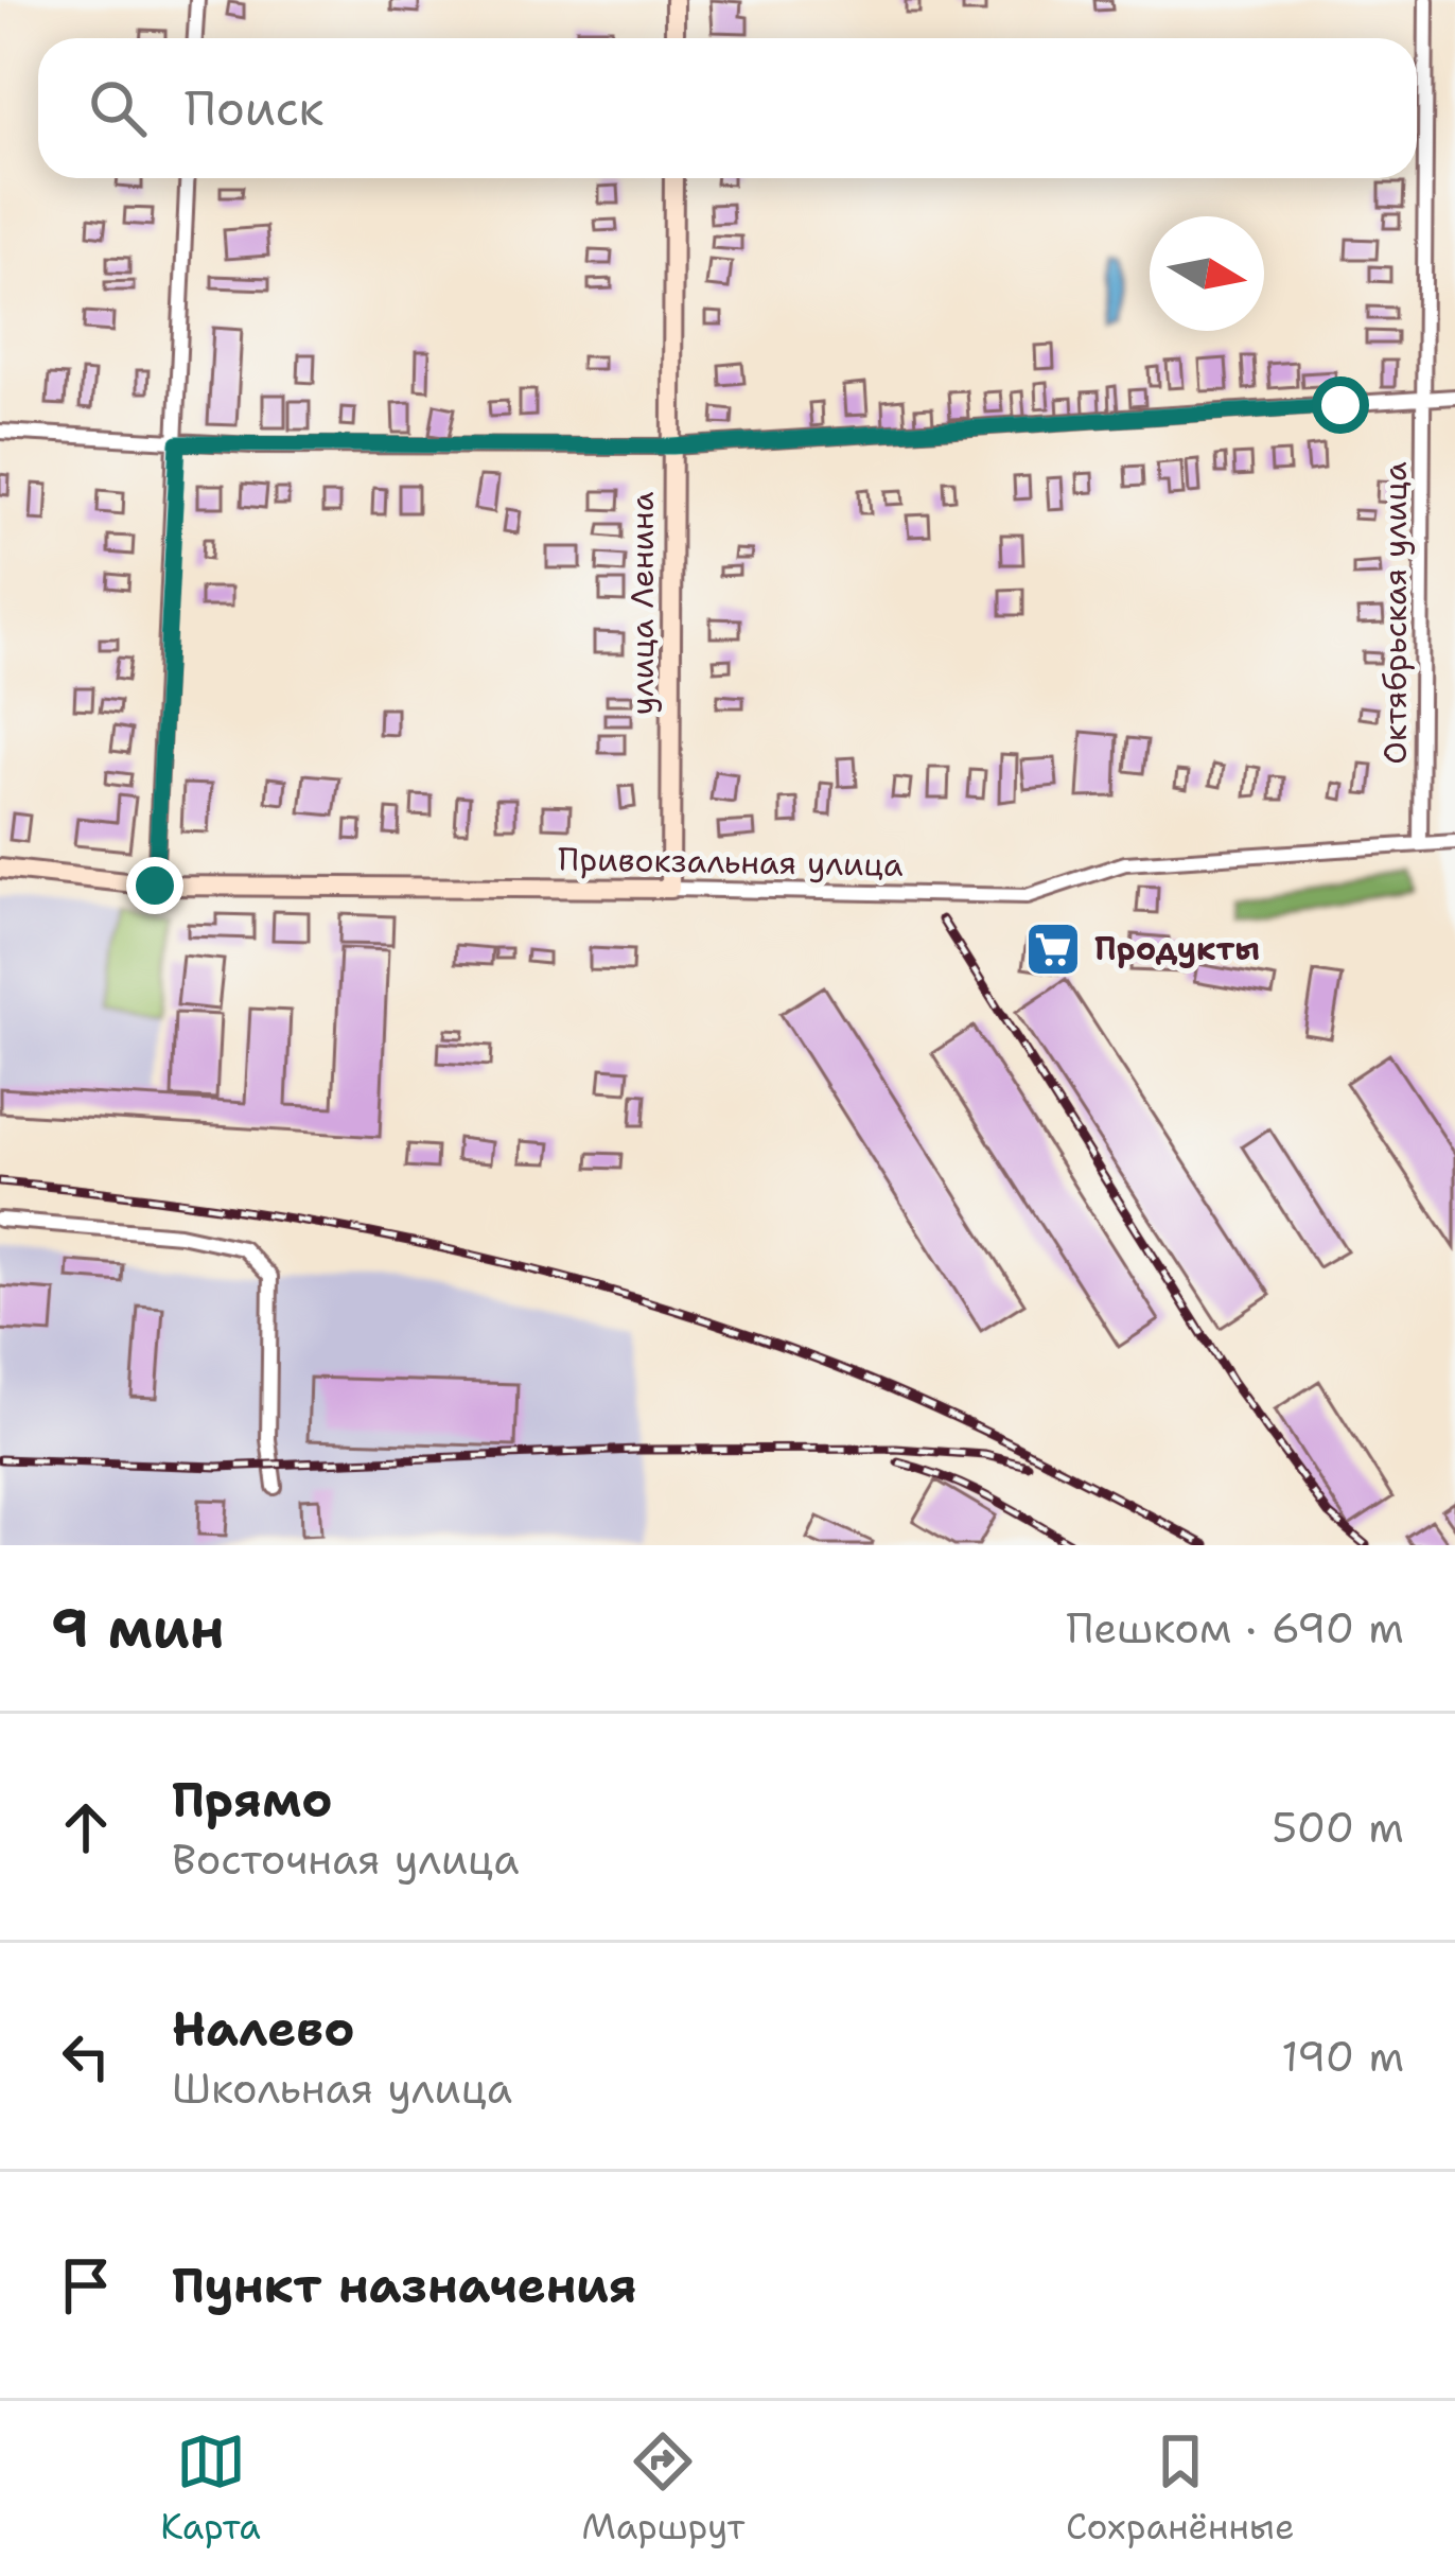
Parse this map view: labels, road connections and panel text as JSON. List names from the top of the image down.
{
  "streets": {
    "street": ["улица Ленина", "Октябрьская улица", "Привокзальная улица"]
  },
  "crossings": [
    ["улица Ленина", "Привокзальная улица"],
    ["Октябрьская улица", "Привокзальная улица"]
  ],
  "places": {
    "supermarket": ["Продукты"]
  },
  "north": "right",
  "page": {
    "search": "Поиск",
    "heading": ["9 мин", "Пешком · 690 m"],
    "list": [
      ["Прямо", "Восточная улица", "500 m"],
      ["Налево", "Школьная улица", "190 m"],
      "Пункт назначения"
    ],
    "nav": ["Карта", "Маршрут", "Сохранённые"]
  }
}
